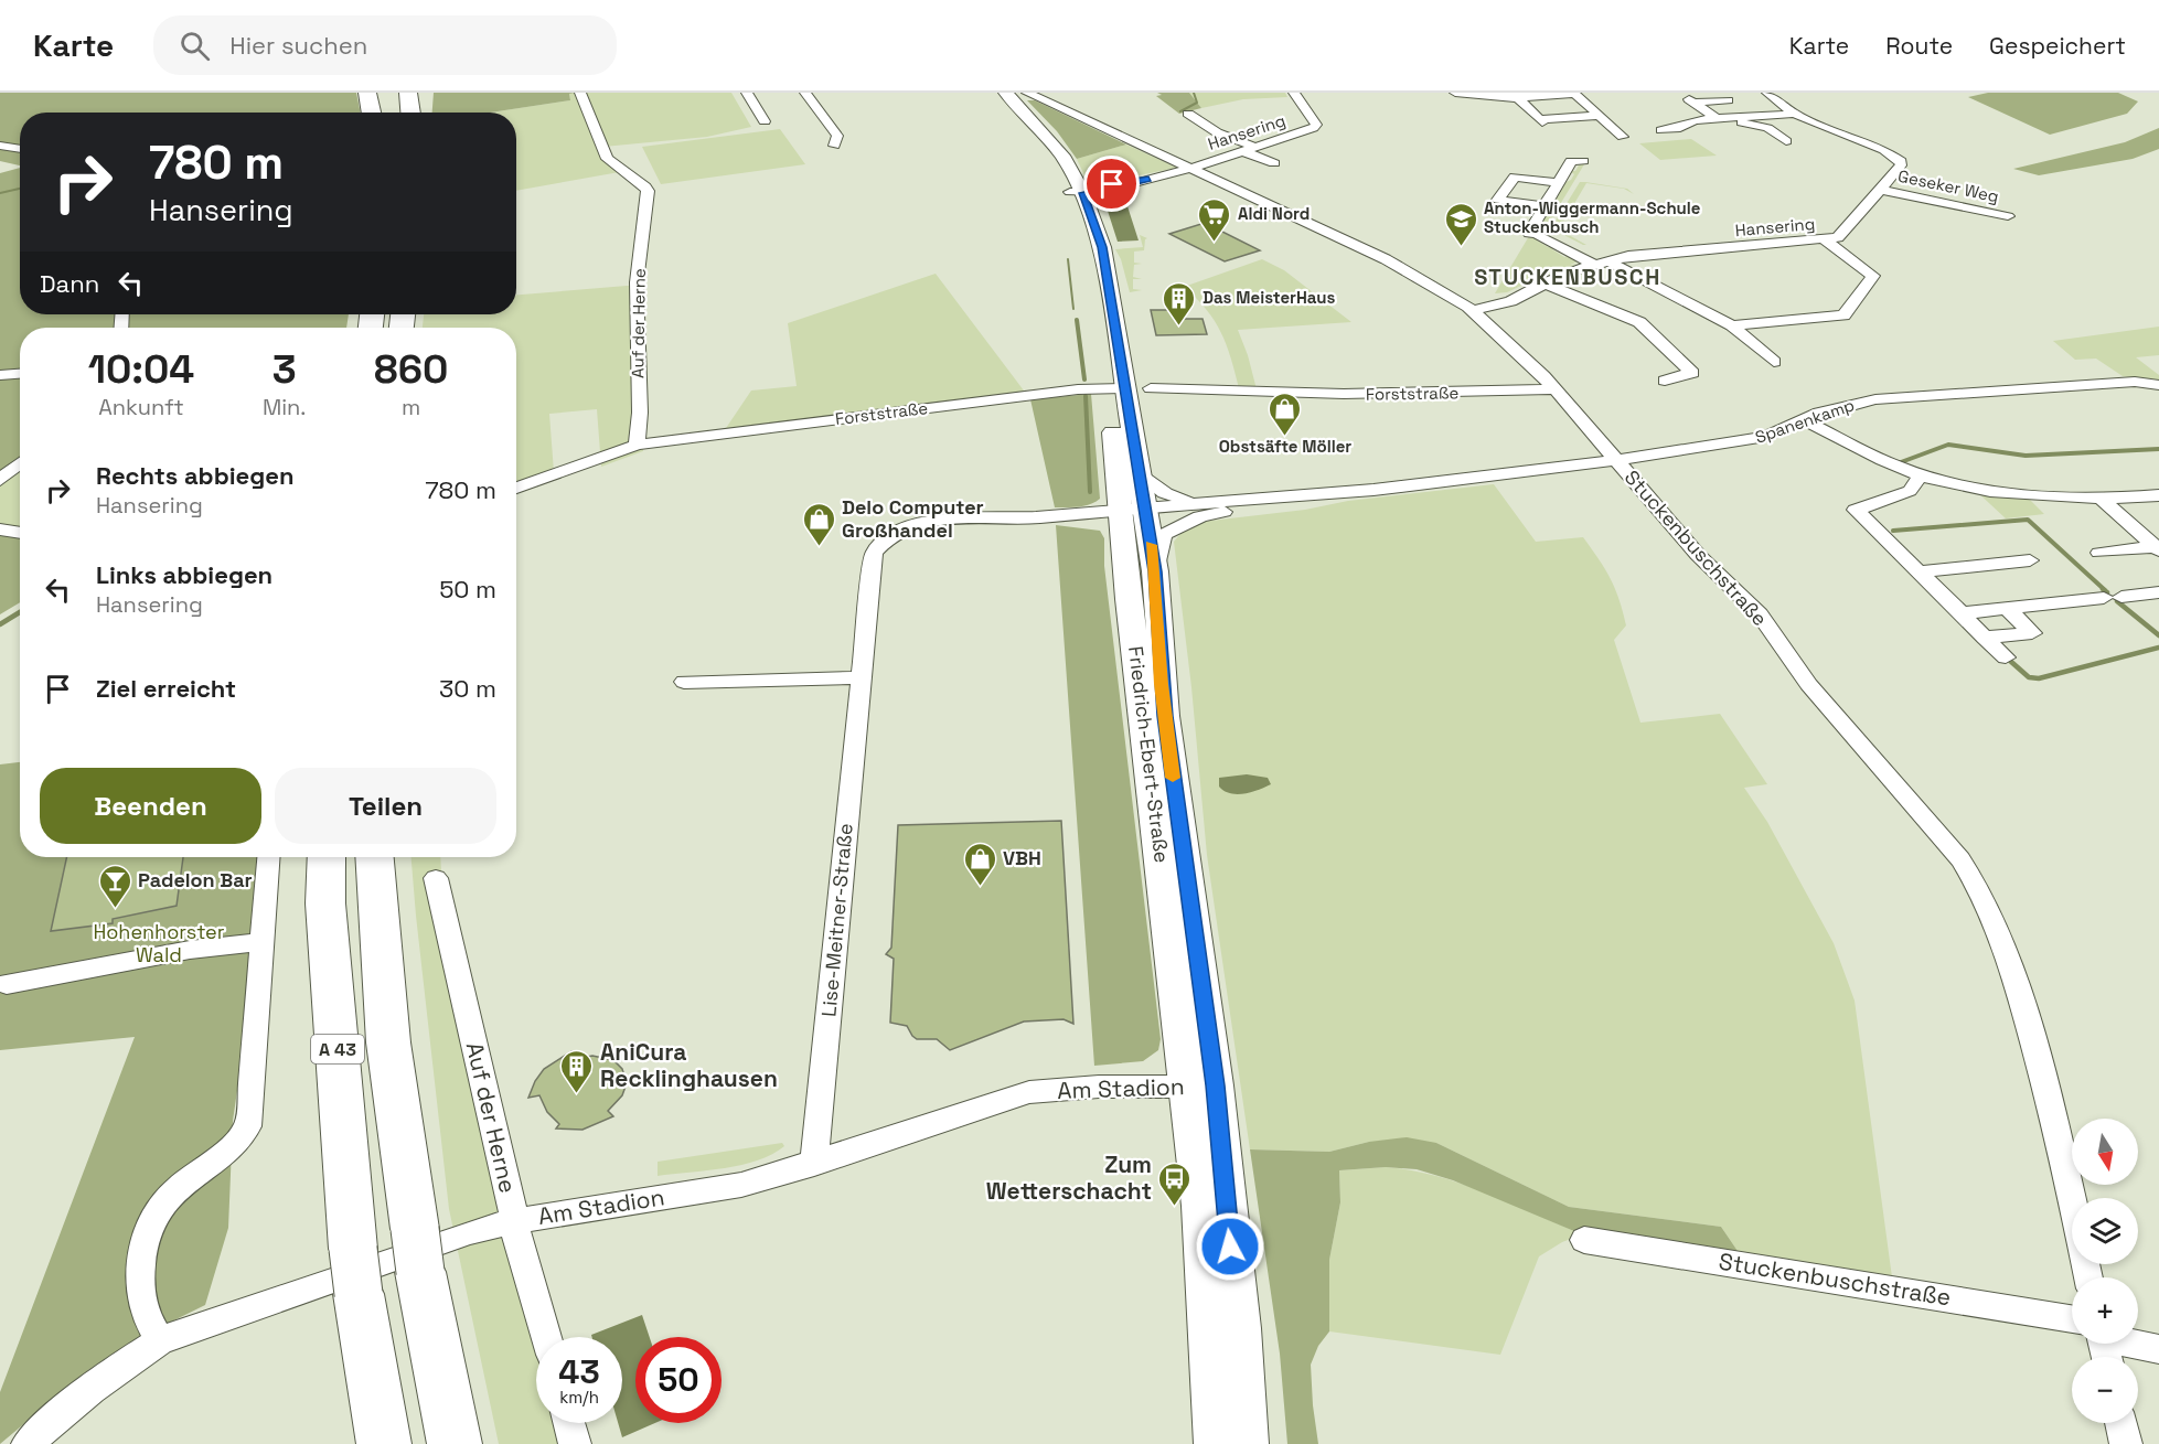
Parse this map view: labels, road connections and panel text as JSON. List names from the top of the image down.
{
  "streets": {
    "highway": ["A 43"],
    "main road": ["Friedrich-Ebert-Straße"],
    "street": [
      "Hansering",
      "Geseker Weg",
      "Auf der Herne",
      "Forststraße",
      "Spanenkamp",
      "Stuckenbuschstraße",
      "Lise-Meitner-Straße",
      "Am Stadion"
    ]
  },
  "crossings": [
    ["Hansering", "Geseker Weg"],
    ["Hansering", "Stuckenbuschstraße"],
    ["Hansering", "Friedrich-Ebert-Straße"],
    ["Auf der Herne", "Forststraße"],
    ["Auf der Herne", "Am Stadion"],
    ["Forststraße", "Stuckenbuschstraße"],
    ["Forststraße", "Friedrich-Ebert-Straße"],
    ["Spanenkamp", "Stuckenbuschstraße"],
    ["Spanenkamp", "Friedrich-Ebert-Straße"],
    ["Spanenkamp", "Lise-Meitner-Straße"],
    ["Friedrich-Ebert-Straße", "Lise-Meitner-Straße"],
    ["Friedrich-Ebert-Straße", "Am Stadion"],
    ["Lise-Meitner-Straße", "Am Stadion"]
  ],
  "districts": ["STUCKENBUSCH"],
  "parks": ["Hohenhorster Wald"],
  "places": {
    "supermarket": ["Aldi Nord"],
    "school or university": ["Anton-Wiggermann-Schule Stuckenbusch"],
    "building": ["Das MeisterHaus", "AniCura Recklinghausen"],
    "shop": ["Obstsäfte Möller", "Delo Computer Großhandel", "VBH"],
    "bar": ["Padelon Bar"],
    "bus stop": ["Zum Wetterschacht"]
  },
  "north": "bottom",
  "page": {
    "header": "Karte",
    "search": "Hier suchen",
    "nav": ["Karte", "Route", "Gespeichert"],
    "turn": ["780 m", "Hansering"],
    "then": "Dann",
    "eta": [
      "10:04",
      "Ankunft",
      "3",
      "Min.",
      "860",
      "m"
    ],
    "list": [
      {
        "name": "Rechts abbiegen",
        "note": "Hansering",
        "value": "780 m"
      },
      {
        "name": "Links abbiegen",
        "note": "Hansering",
        "value": "50 m"
      },
      {
        "name": "Ziel erreicht",
        "value": "30 m"
      }
    ],
    "buttons": ["Beenden", "Teilen"],
    "map_buttons": ["+", "−"],
    "speed": "43 km/h",
    "limit": "50"
  }
}
